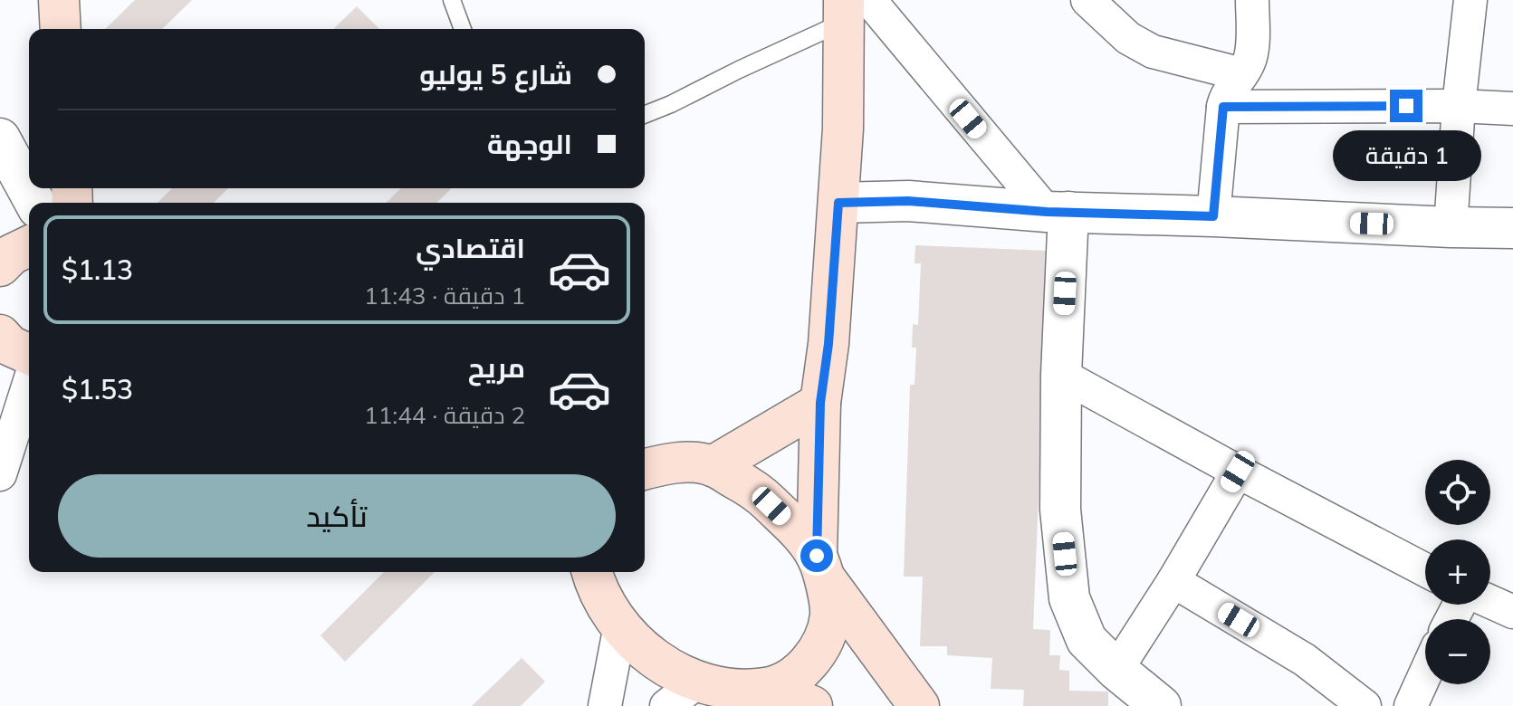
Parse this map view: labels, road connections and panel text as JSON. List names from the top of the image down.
{
  "page": {
    "banner": ["شارع 5 يوليو", "الوجهة"],
    "bubble": "1 دقيقة",
    "list": [
      {
        "name": "اقتصادي",
        "note": "1 دقيقة · 11:43",
        "value": "$1.13"
      },
      {
        "name": "مريح",
        "note": "2 دقيقة · 11:44",
        "value": "$1.53"
      }
    ],
    "map_buttons": ["+", "−"],
    "buttons": "تأكيد"
  }
}
